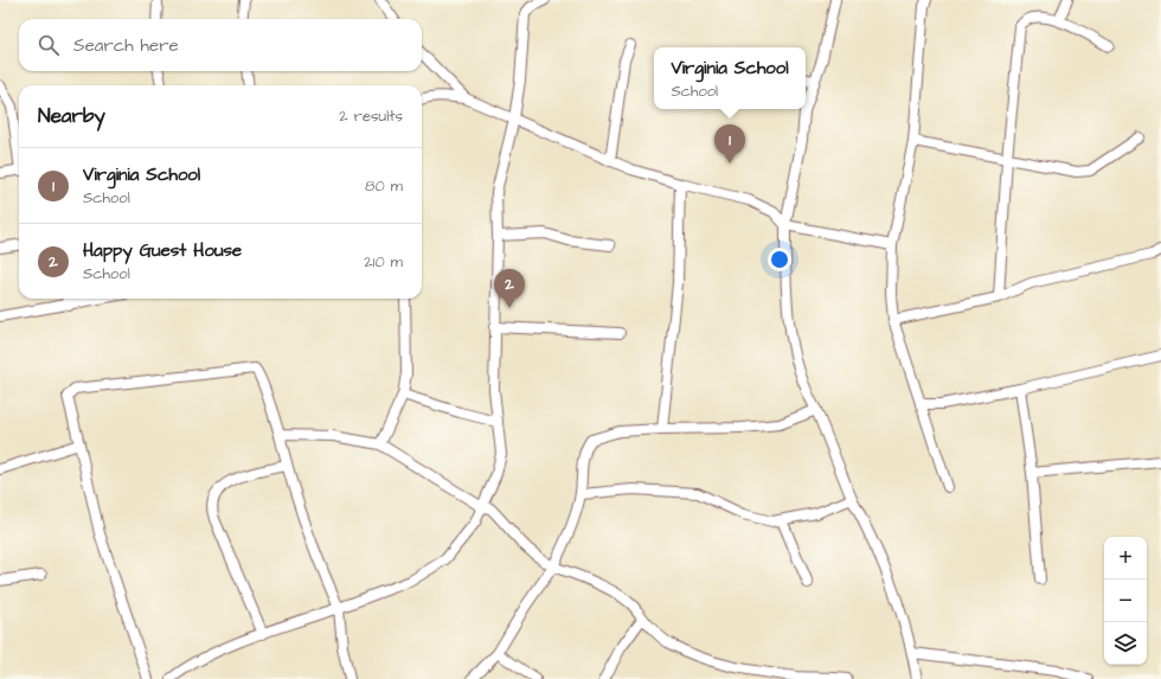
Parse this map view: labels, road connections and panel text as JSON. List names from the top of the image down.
{
  "page": {
    "search": "Search here",
    "popup": ["Virginia School", "School"],
    "heading": ["Nearby", "2 results"],
    "pins": ["1", "2"],
    "list": [
      {
        "mark": "1",
        "name": "Virginia School",
        "note": "School",
        "value": "80 m"
      },
      {
        "mark": "2",
        "name": "Happy Guest House",
        "note": "School",
        "value": "210 m"
      }
    ],
    "map_buttons": ["+", "−"]
  }
}
